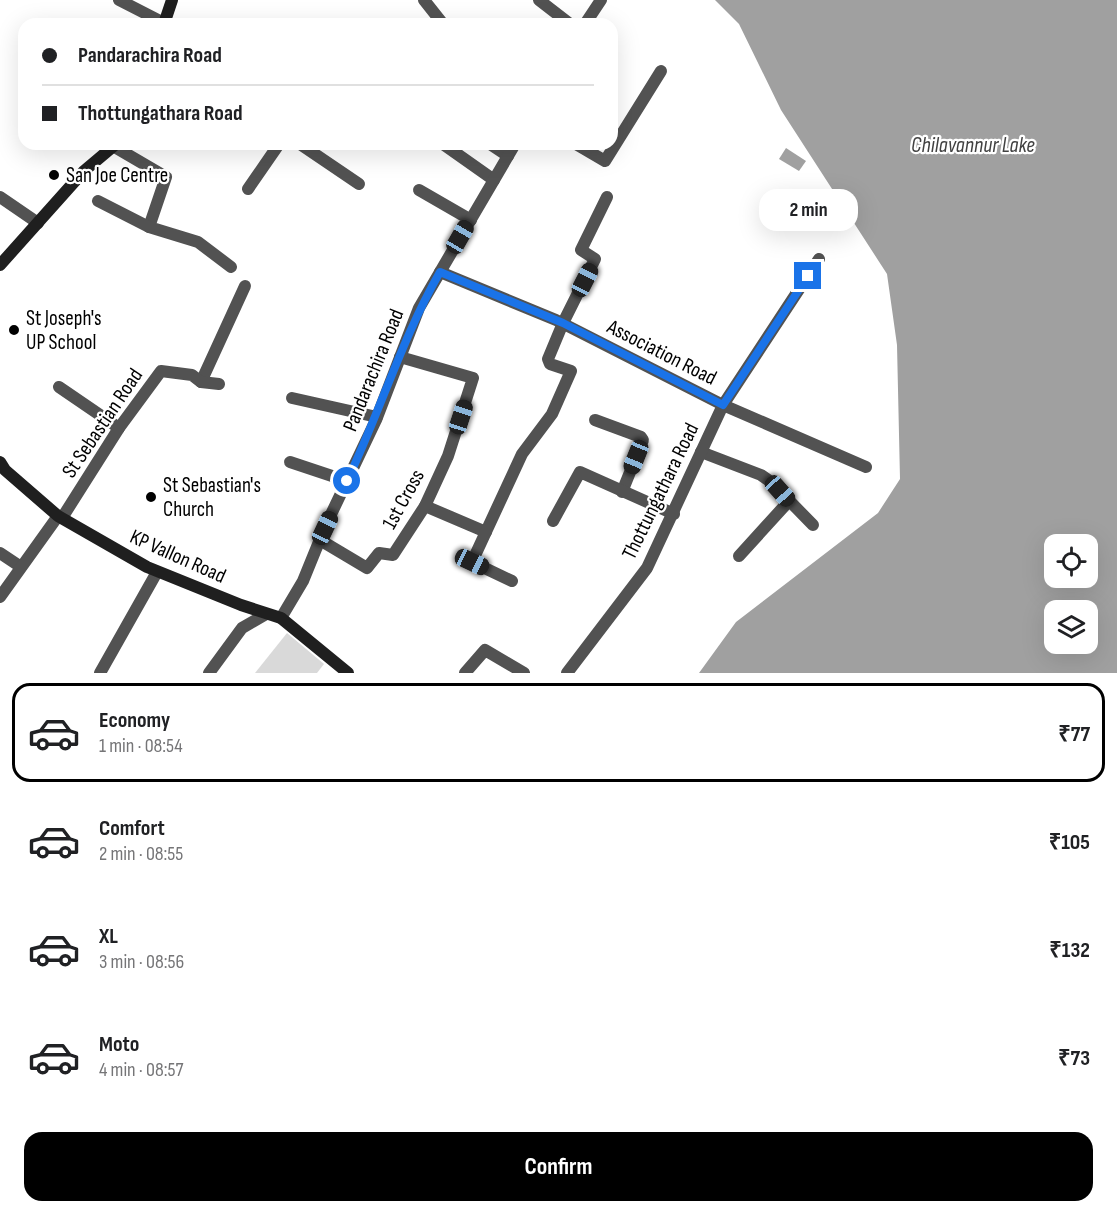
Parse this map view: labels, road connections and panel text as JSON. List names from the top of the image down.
{
  "streets": {
    "street": [
      "Association Road",
      "Pandarachira Road",
      "St Sebastian Road",
      "Thottungathara Road",
      "1st Cross",
      "KP Vallon Road"
    ]
  },
  "crossings": [
    ["Association Road", "Pandarachira Road"],
    ["Association Road", "Thottungathara Road"],
    ["Pandarachira Road", "1st Cross"],
    ["Pandarachira Road", "KP Vallon Road"],
    ["St Sebastian Road", "KP Vallon Road"]
  ],
  "water": ["Chilavannur Lake"],
  "places": ["San Joe Centre", "St Joseph's UP School", "St Sebastian's Church"],
  "page": {
    "banner": ["Pandarachira Road", "Thottungathara Road"],
    "bubble": "2 min",
    "list": [
      {
        "name": "Economy",
        "note": "1 min · 08:54",
        "value": "₹77"
      },
      {
        "name": "Comfort",
        "note": "2 min · 08:55",
        "value": "₹105"
      },
      {
        "name": "XL",
        "note": "3 min · 08:56",
        "value": "₹132"
      },
      {
        "name": "Moto",
        "note": "4 min · 08:57",
        "value": "₹73"
      }
    ],
    "buttons": "Confirm"
  }
}
